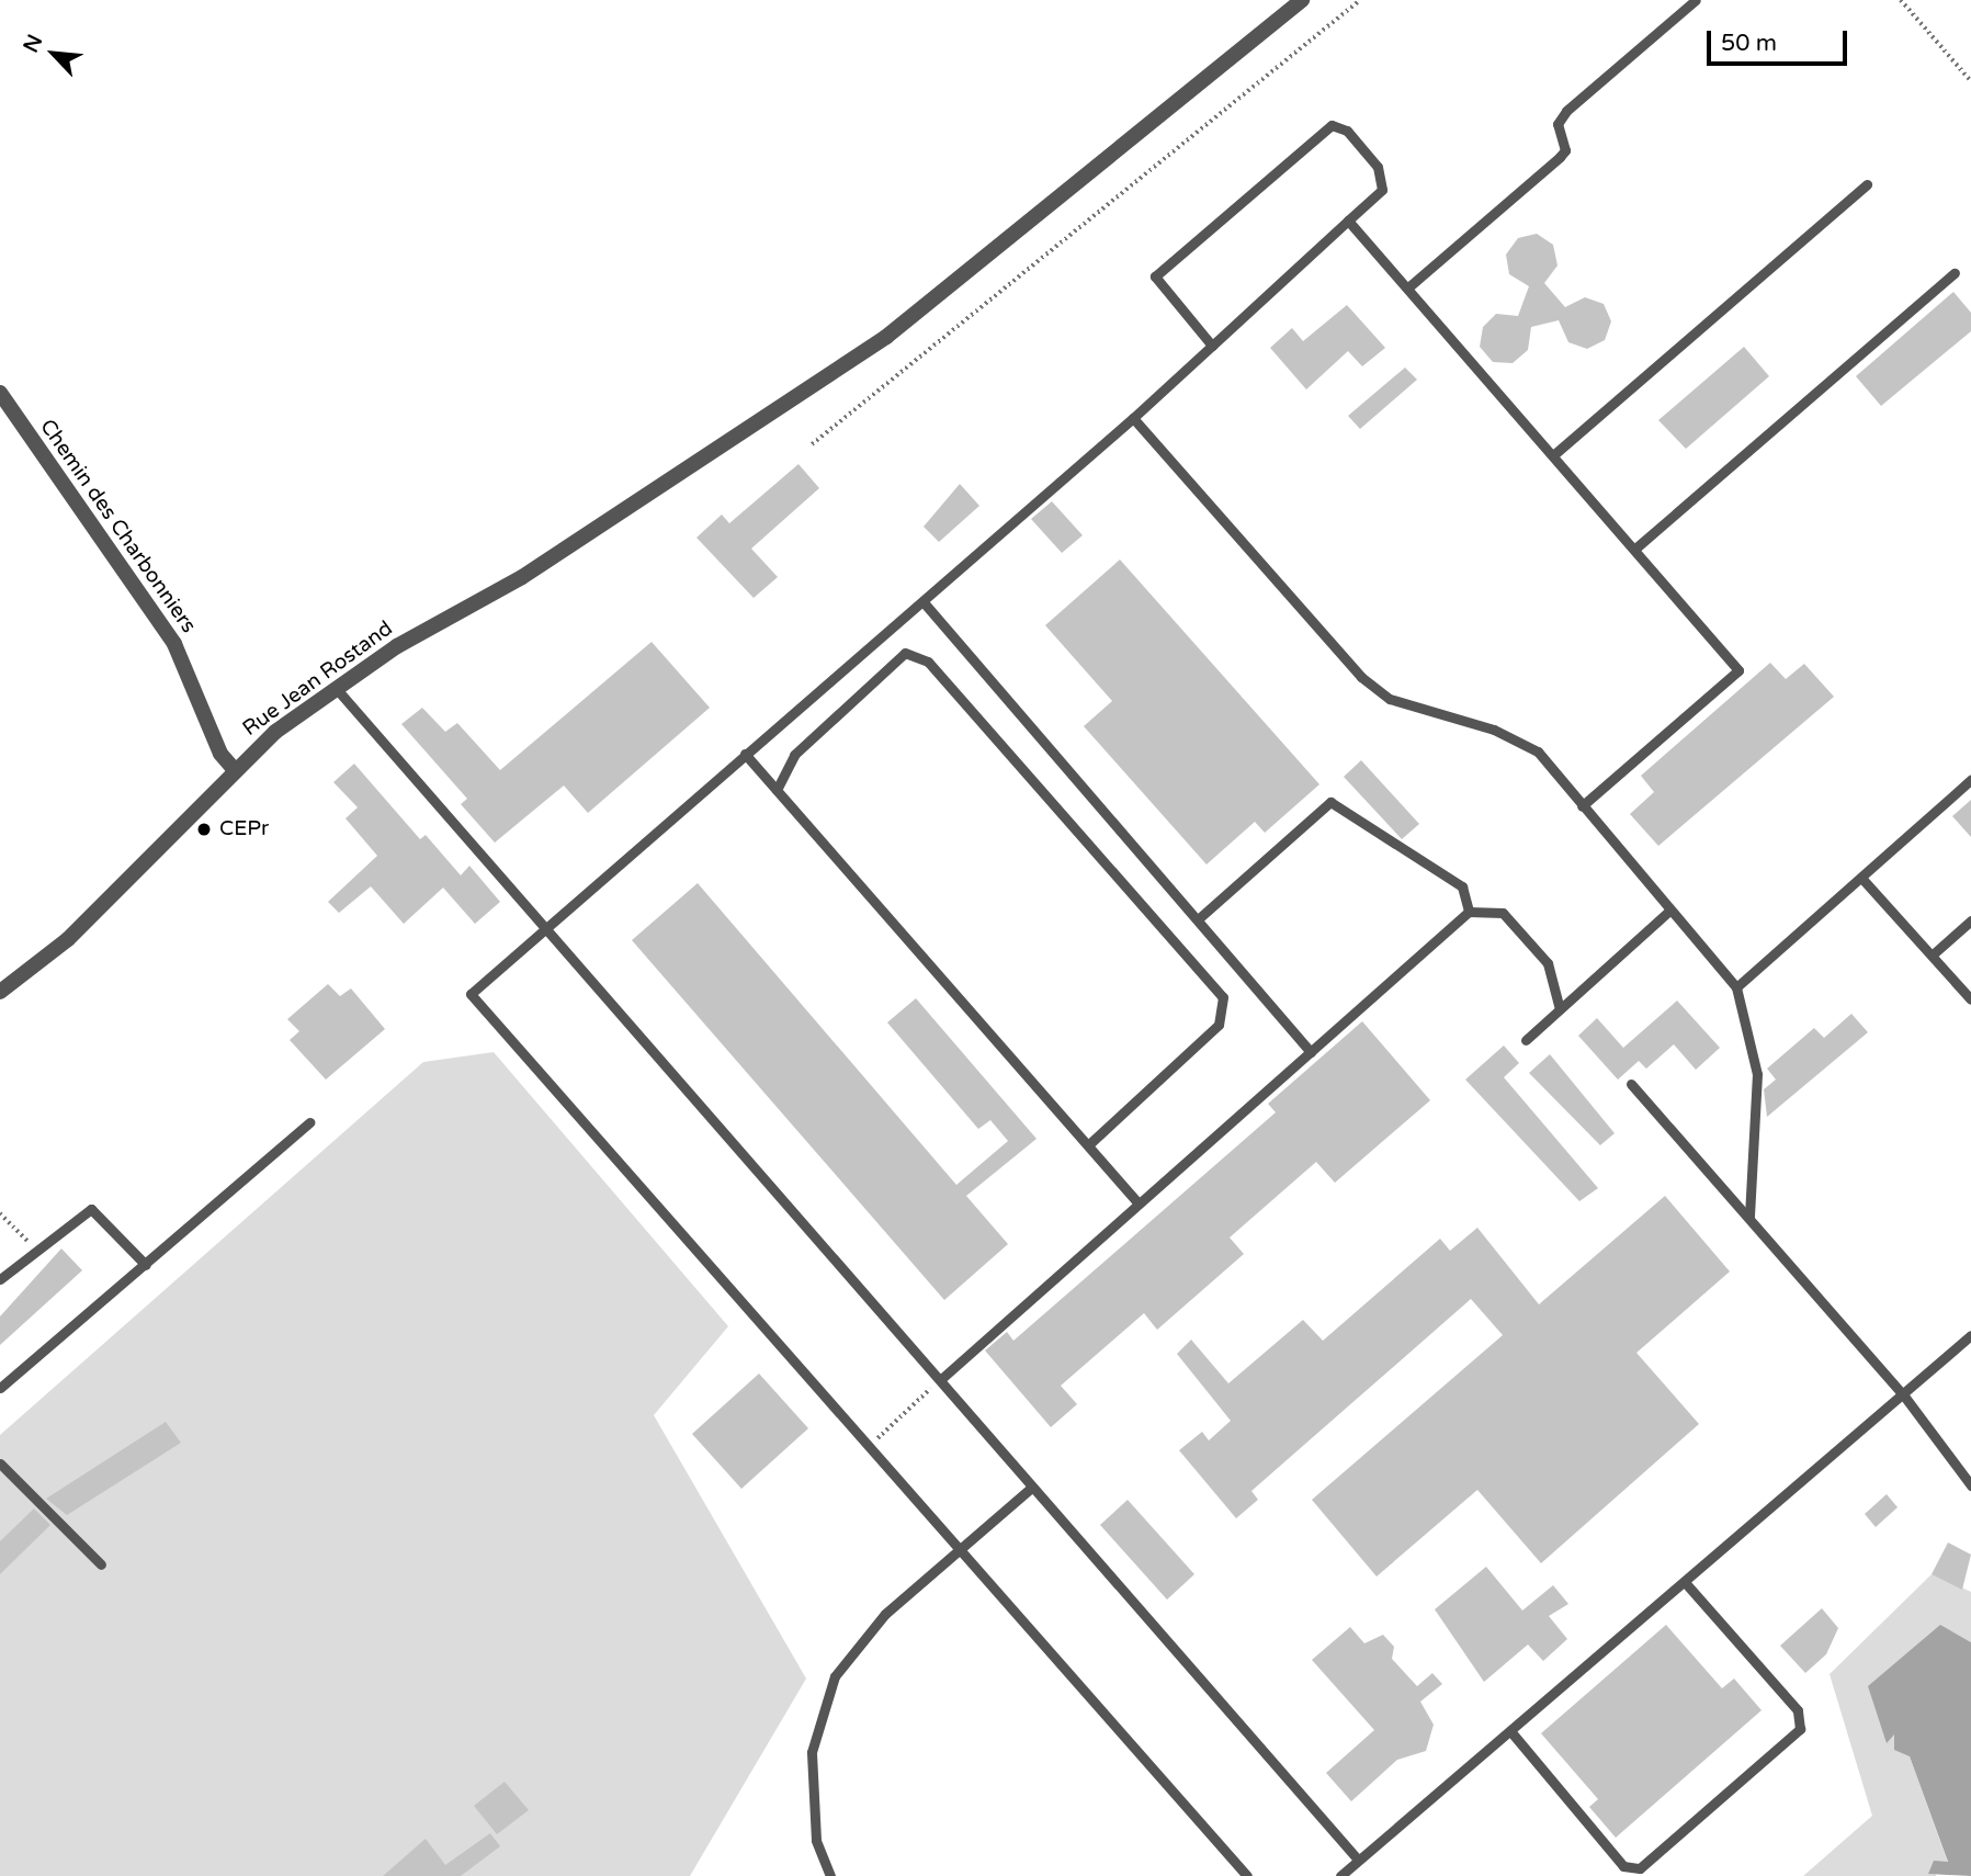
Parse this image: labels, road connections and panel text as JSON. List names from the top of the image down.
{
  "streets": {
    "street": ["Chemin des Charbonniers", "Rue Jean Rostand"]
  },
  "crossings": [
    ["Chemin des Charbonniers", "Rue Jean Rostand"]
  ],
  "places": ["CEPr"],
  "scale_bar": "50 m",
  "north": "top left"
}
